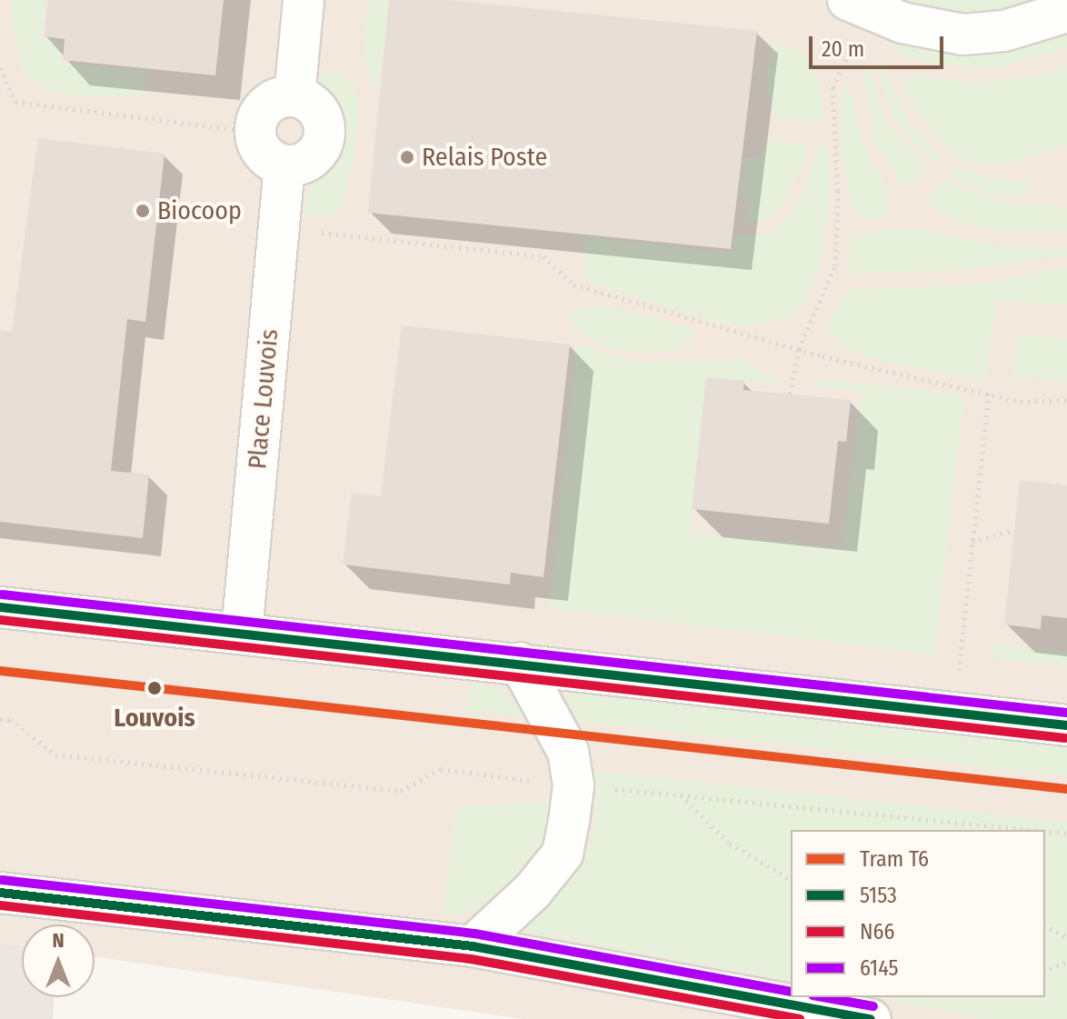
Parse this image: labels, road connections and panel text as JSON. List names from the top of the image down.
{
  "streets": {
    "main road": ["Place Louvois"]
  },
  "places": ["Relais Poste", "Biocoop", "Louvois"],
  "lines": [
    "transit line 6145",
    "transit line 5153",
    "transit line N66",
    "tram line T6"
  ],
  "legend": [
    "Tram T6",
    "5153",
    "N66",
    "6145"
  ],
  "scale_bar": "20 m",
  "north": "top"
}
